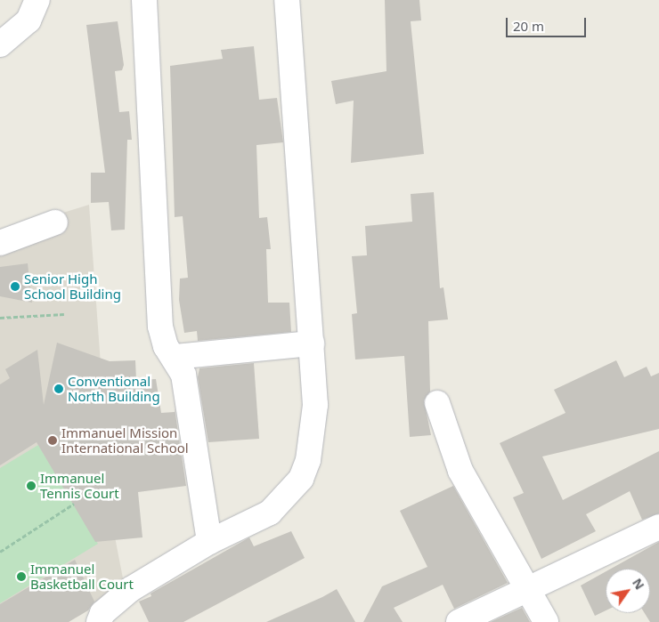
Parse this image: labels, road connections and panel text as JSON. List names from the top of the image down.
{
  "places": [
    "Senior High School Building",
    "Conventional North Building",
    "Immanuel Mission International School",
    "Immanuel Tennis Court",
    "Immanuel Basketball Court"
  ],
  "scale_bar": "20 m",
  "north": "top right"
}
